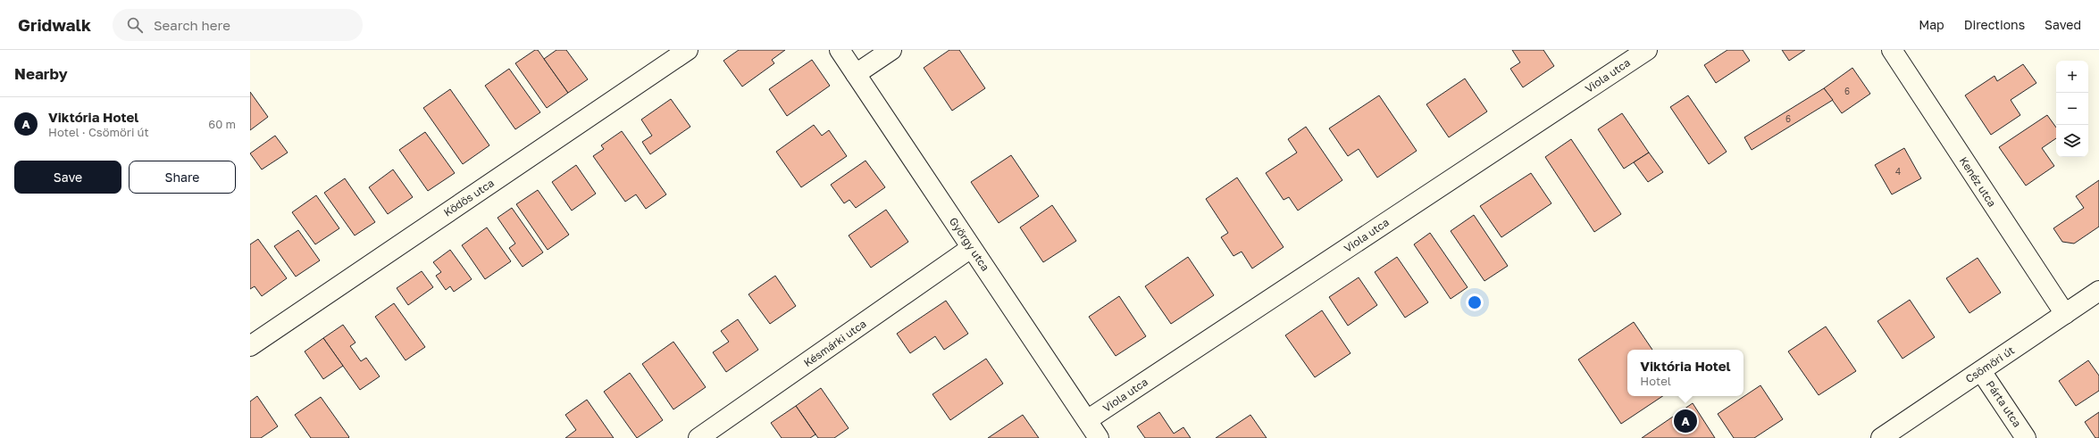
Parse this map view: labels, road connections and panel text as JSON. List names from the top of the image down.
{
  "streets": {
    "street": [
      "Viola utca",
      "Kenéz utca",
      "Ködös utca",
      "György utca",
      "Késmárki utca",
      "Csömöri út",
      "Párta utca"
    ]
  },
  "crossings": [
    ["Viola utca", "György utca"],
    ["Kenéz utca", "Csömöri út"],
    ["György utca", "Késmárki utca"],
    ["Csömöri út", "Párta utca"]
  ],
  "house_numbers": ["6", "6", "4"],
  "page": {
    "header": "Gridwalk",
    "search": "Search here",
    "nav": ["Map", "Directions", "Saved"],
    "heading": "Nearby",
    "map_buttons": ["+", "−"],
    "list": [
      {
        "mark": "A",
        "name": "Viktória Hotel",
        "note": "Hotel · Csömöri út",
        "value": "60 m"
      }
    ],
    "buttons": ["Save", "Share"],
    "popup": ["Viktória Hotel", "Hotel"],
    "pins": "A"
  }
}
